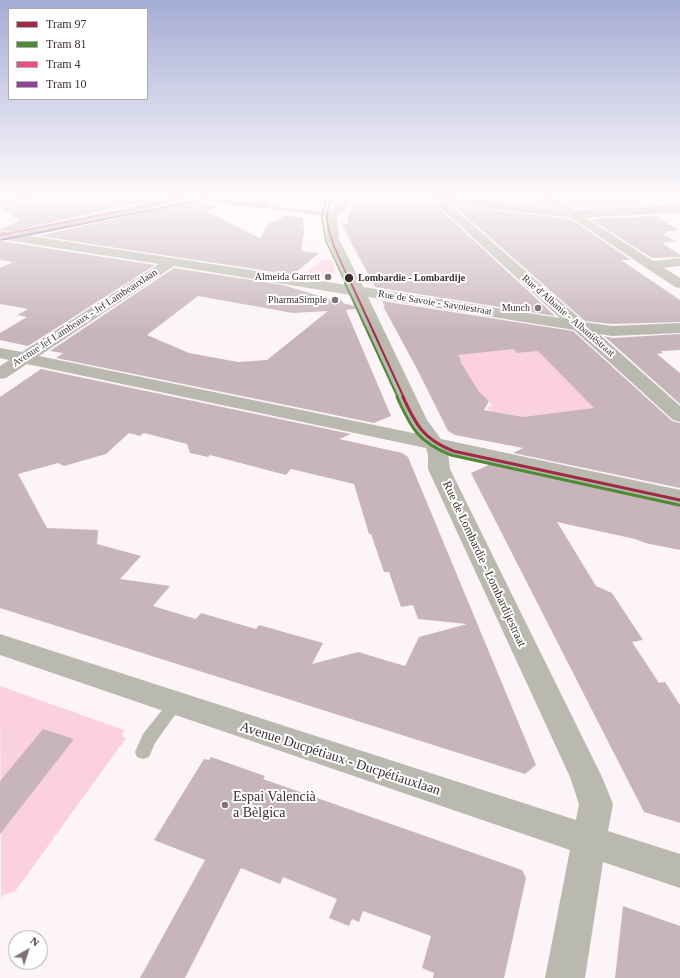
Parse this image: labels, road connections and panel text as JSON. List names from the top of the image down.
{
  "streets": {
    "street": [
      "Rue de Savoie - Savoiestraat",
      "Rue d'Albanie - Albaniëstraat",
      "Avenue Jef Lambeaux - Jef Lambeauxlaan",
      "Rue de Lombardie - Lombardijestraat",
      "Avenue Ducpétiaux - Ducpétiauxlaan"
    ]
  },
  "crossings": [
    ["Rue de Savoie - Savoiestraat", "Rue d'Albanie - Albaniëstraat"],
    ["Rue de Savoie - Savoiestraat", "Avenue Jef Lambeaux - Jef Lambeauxlaan"],
    ["Rue de Savoie - Savoiestraat", "Rue de Lombardie - Lombardijestraat"],
    ["Rue de Lombardie - Lombardijestraat", "Avenue Ducpétiaux - Ducpétiauxlaan"]
  ],
  "places": [
    "Almeida Garrett",
    "Lombardie - Lombardije",
    "PharmaSimple",
    "Munch",
    "Espai Valencià a Bèlgica"
  ],
  "lines": ["tram line 97", "tram line 81"],
  "legend": [
    "Tram 97",
    "Tram 81",
    "Tram 4",
    "Tram 10"
  ],
  "north": "top right"
}
